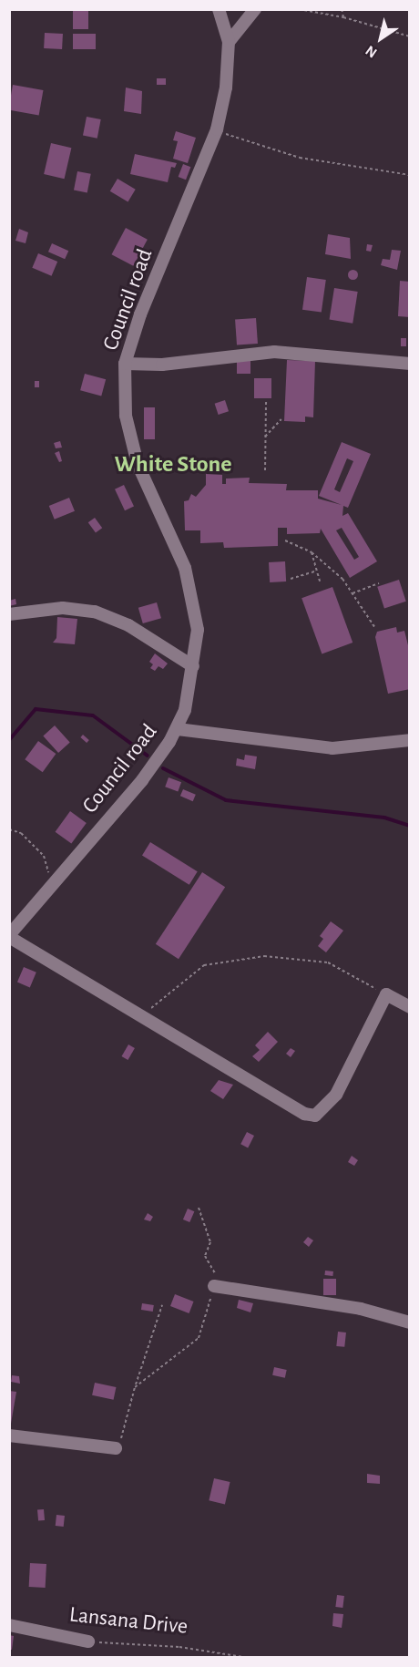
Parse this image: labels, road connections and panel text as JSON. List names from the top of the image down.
{
  "streets": {
    "street": ["Council road", "Lansana Drive"]
  },
  "districts": ["White Stone"],
  "north": "bottom left"
}
